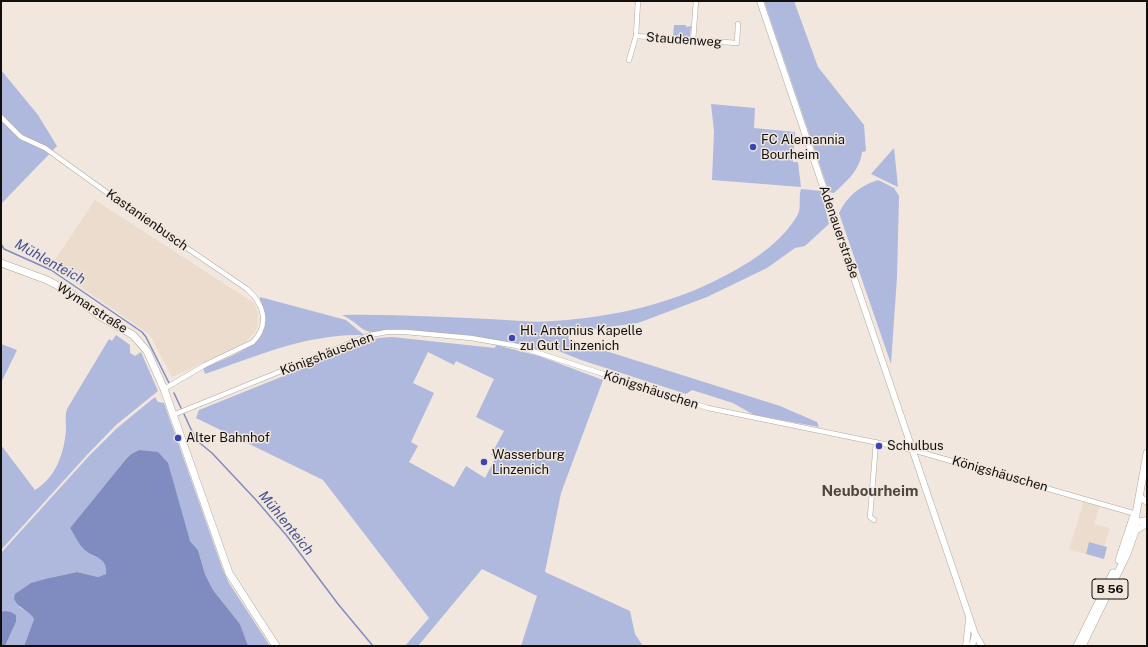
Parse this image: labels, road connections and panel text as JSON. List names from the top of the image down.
{
  "streets": {
    "main road": ["Wymarstraße", "B 56"],
    "street": [
      "Staudenweg",
      "Kastanienbusch",
      "Adenauerstraße",
      "Königshäuschen"
    ]
  },
  "crossings": [
    ["Kastanienbusch", "Wymarstraße"],
    ["Adenauerstraße", "Königshäuschen"],
    ["Wymarstraße", "Königshäuschen"],
    ["Königshäuschen", "B 56"]
  ],
  "districts": ["Neubourheim"],
  "water": ["Mühlenteich"],
  "places": [
    "FC Alemannia Bourheim",
    "Hl. Antonius Kapelle zu Gut Linzenich",
    "Alter Bahnhof",
    "Schulbus",
    "Wasserburg Linzenich"
  ]
}
